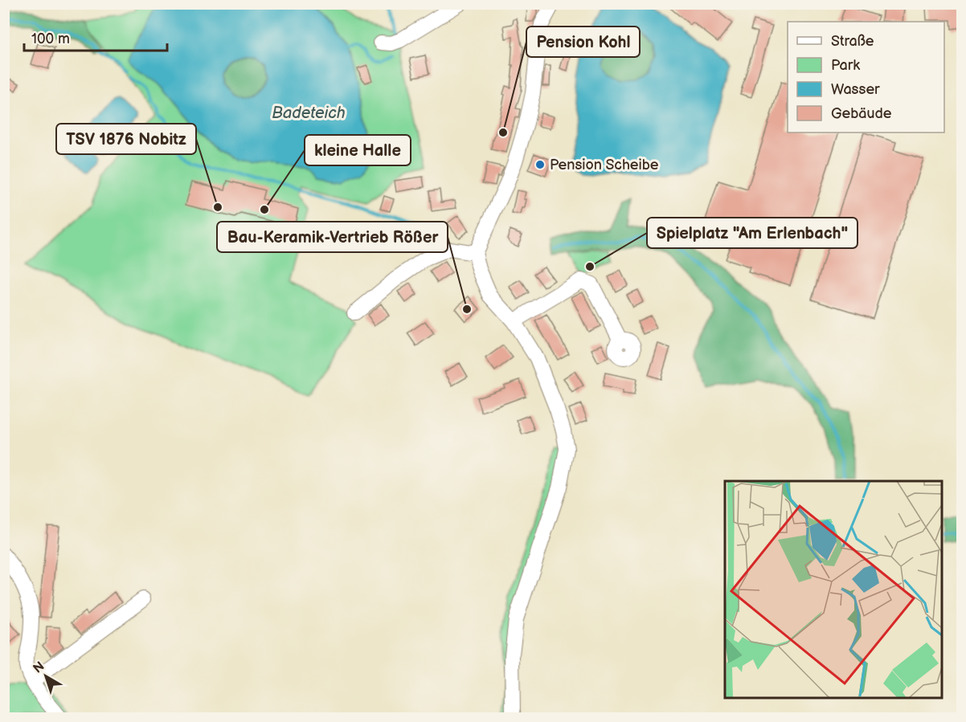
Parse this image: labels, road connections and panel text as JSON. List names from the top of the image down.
{
  "water": ["Badeteich"],
  "places": [
    "Pension Kohl",
    "Pension Scheibe",
    "TSV 1876 Nobitz",
    "kleine Halle",
    "Spielplatz \"Am Erlenbach\"",
    "Bau-Keramik-Vertrieb Rößer"
  ],
  "legend": [
    "Straße",
    "Park",
    "Wasser",
    "Gebäude"
  ],
  "scale_bar": "100 m",
  "north": "top left"
}
